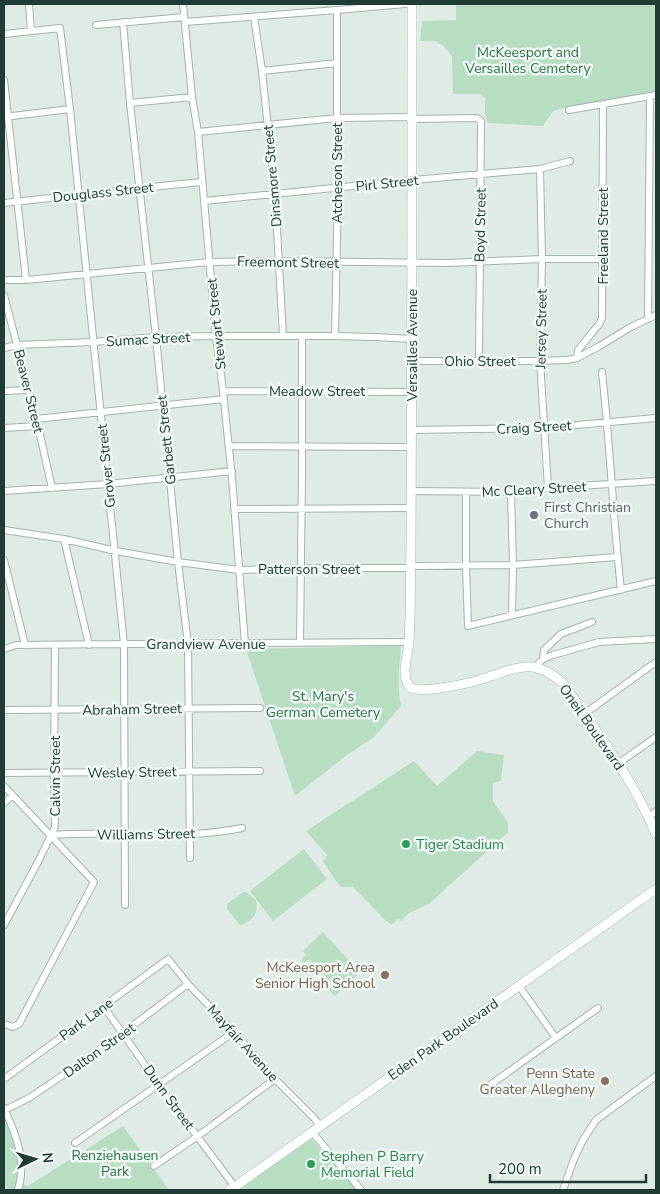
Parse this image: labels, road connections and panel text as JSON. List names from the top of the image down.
{
  "streets": {
    "street": [
      "Atcheson Street",
      "Dinsmore Street",
      "Pirl Street",
      "Douglass Street",
      "Boyd Street",
      "Freeland Street",
      "Freemont Street",
      "Stewart Street",
      "Jersey Street",
      "Sumac Street",
      "Versailles Avenue",
      "Ohio Street",
      "Beaver Street",
      "Meadow Street",
      "Craig Street",
      "Garbett Street",
      "Grover Street",
      "Mc Cleary Street",
      "Patterson Street",
      "Grandview Avenue",
      "Abraham Street",
      "Oneil Boulevard",
      "Wesley Street",
      "Calvin Street",
      "Williams Street",
      "Park Lane",
      "Eden Park Boulevard",
      "Mayfair Avenue",
      "Dalton Street",
      "Dunn Street"
    ]
  },
  "crossings": [
    ["Atcheson Street", "Pirl Street"],
    ["Atcheson Street", "Freemont Street"],
    ["Atcheson Street", "Sumac Street"],
    ["Dinsmore Street", "Pirl Street"],
    ["Dinsmore Street", "Freemont Street"],
    ["Dinsmore Street", "Sumac Street"],
    ["Pirl Street", "Boyd Street"],
    ["Pirl Street", "Stewart Street"],
    ["Pirl Street", "Jersey Street"],
    ["Pirl Street", "Versailles Avenue"],
    ["Douglass Street", "Stewart Street"],
    ["Douglass Street", "Garbett Street"],
    ["Douglass Street", "Grover Street"],
    ["Boyd Street", "Freemont Street"],
    ["Boyd Street", "Versailles Avenue"],
    ["Boyd Street", "Ohio Street"],
    ["Freeland Street", "Freemont Street"],
    ["Freeland Street", "Ohio Street"],
    ["Freemont Street", "Stewart Street"],
    ["Freemont Street", "Jersey Street"],
    ["Freemont Street", "Versailles Avenue"],
    ["Freemont Street", "Garbett Street"],
    ["Freemont Street", "Grover Street"],
    ["Stewart Street", "Sumac Street"],
    ["Stewart Street", "Meadow Street"],
    ["Stewart Street", "Patterson Street"],
    ["Stewart Street", "Grandview Avenue"],
    ["Jersey Street", "Ohio Street"],
    ["Jersey Street", "Craig Street"],
    ["Jersey Street", "Mc Cleary Street"],
    ["Sumac Street", "Versailles Avenue"],
    ["Sumac Street", "Beaver Street"],
    ["Sumac Street", "Garbett Street"],
    ["Sumac Street", "Grover Street"],
    ["Versailles Avenue", "Ohio Street"],
    ["Versailles Avenue", "Meadow Street"],
    ["Versailles Avenue", "Craig Street"],
    ["Versailles Avenue", "Mc Cleary Street"],
    ["Versailles Avenue", "Patterson Street"],
    ["Versailles Avenue", "Grandview Avenue"],
    ["Versailles Avenue", "Oneil Boulevard"],
    ["Garbett Street", "Patterson Street"],
    ["Garbett Street", "Grandview Avenue"],
    ["Garbett Street", "Abraham Street"],
    ["Garbett Street", "Wesley Street"],
    ["Garbett Street", "Williams Street"],
    ["Grover Street", "Patterson Street"],
    ["Grover Street", "Grandview Avenue"],
    ["Grover Street", "Abraham Street"],
    ["Grover Street", "Wesley Street"],
    ["Grover Street", "Williams Street"],
    ["Grandview Avenue", "Calvin Street"],
    ["Abraham Street", "Calvin Street"],
    ["Wesley Street", "Calvin Street"],
    ["Calvin Street", "Williams Street"],
    ["Park Lane", "Mayfair Avenue"],
    ["Park Lane", "Dunn Street"],
    ["Eden Park Boulevard", "Mayfair Avenue"],
    ["Eden Park Boulevard", "Dunn Street"],
    ["Mayfair Avenue", "Dalton Street"],
    ["Dalton Street", "Dunn Street"]
  ],
  "parks": ["McKeesport and Versailles Cemetery", "St. Mary's German Cemetery", "Renziehausen Park"],
  "places": [
    "First Christian Church",
    "Tiger Stadium",
    "McKeesport Area Senior High School",
    "Penn State Greater Allegheny",
    "Stephen P Barry Memorial Field"
  ],
  "scale_bar": "200 m",
  "north": "right"
}
